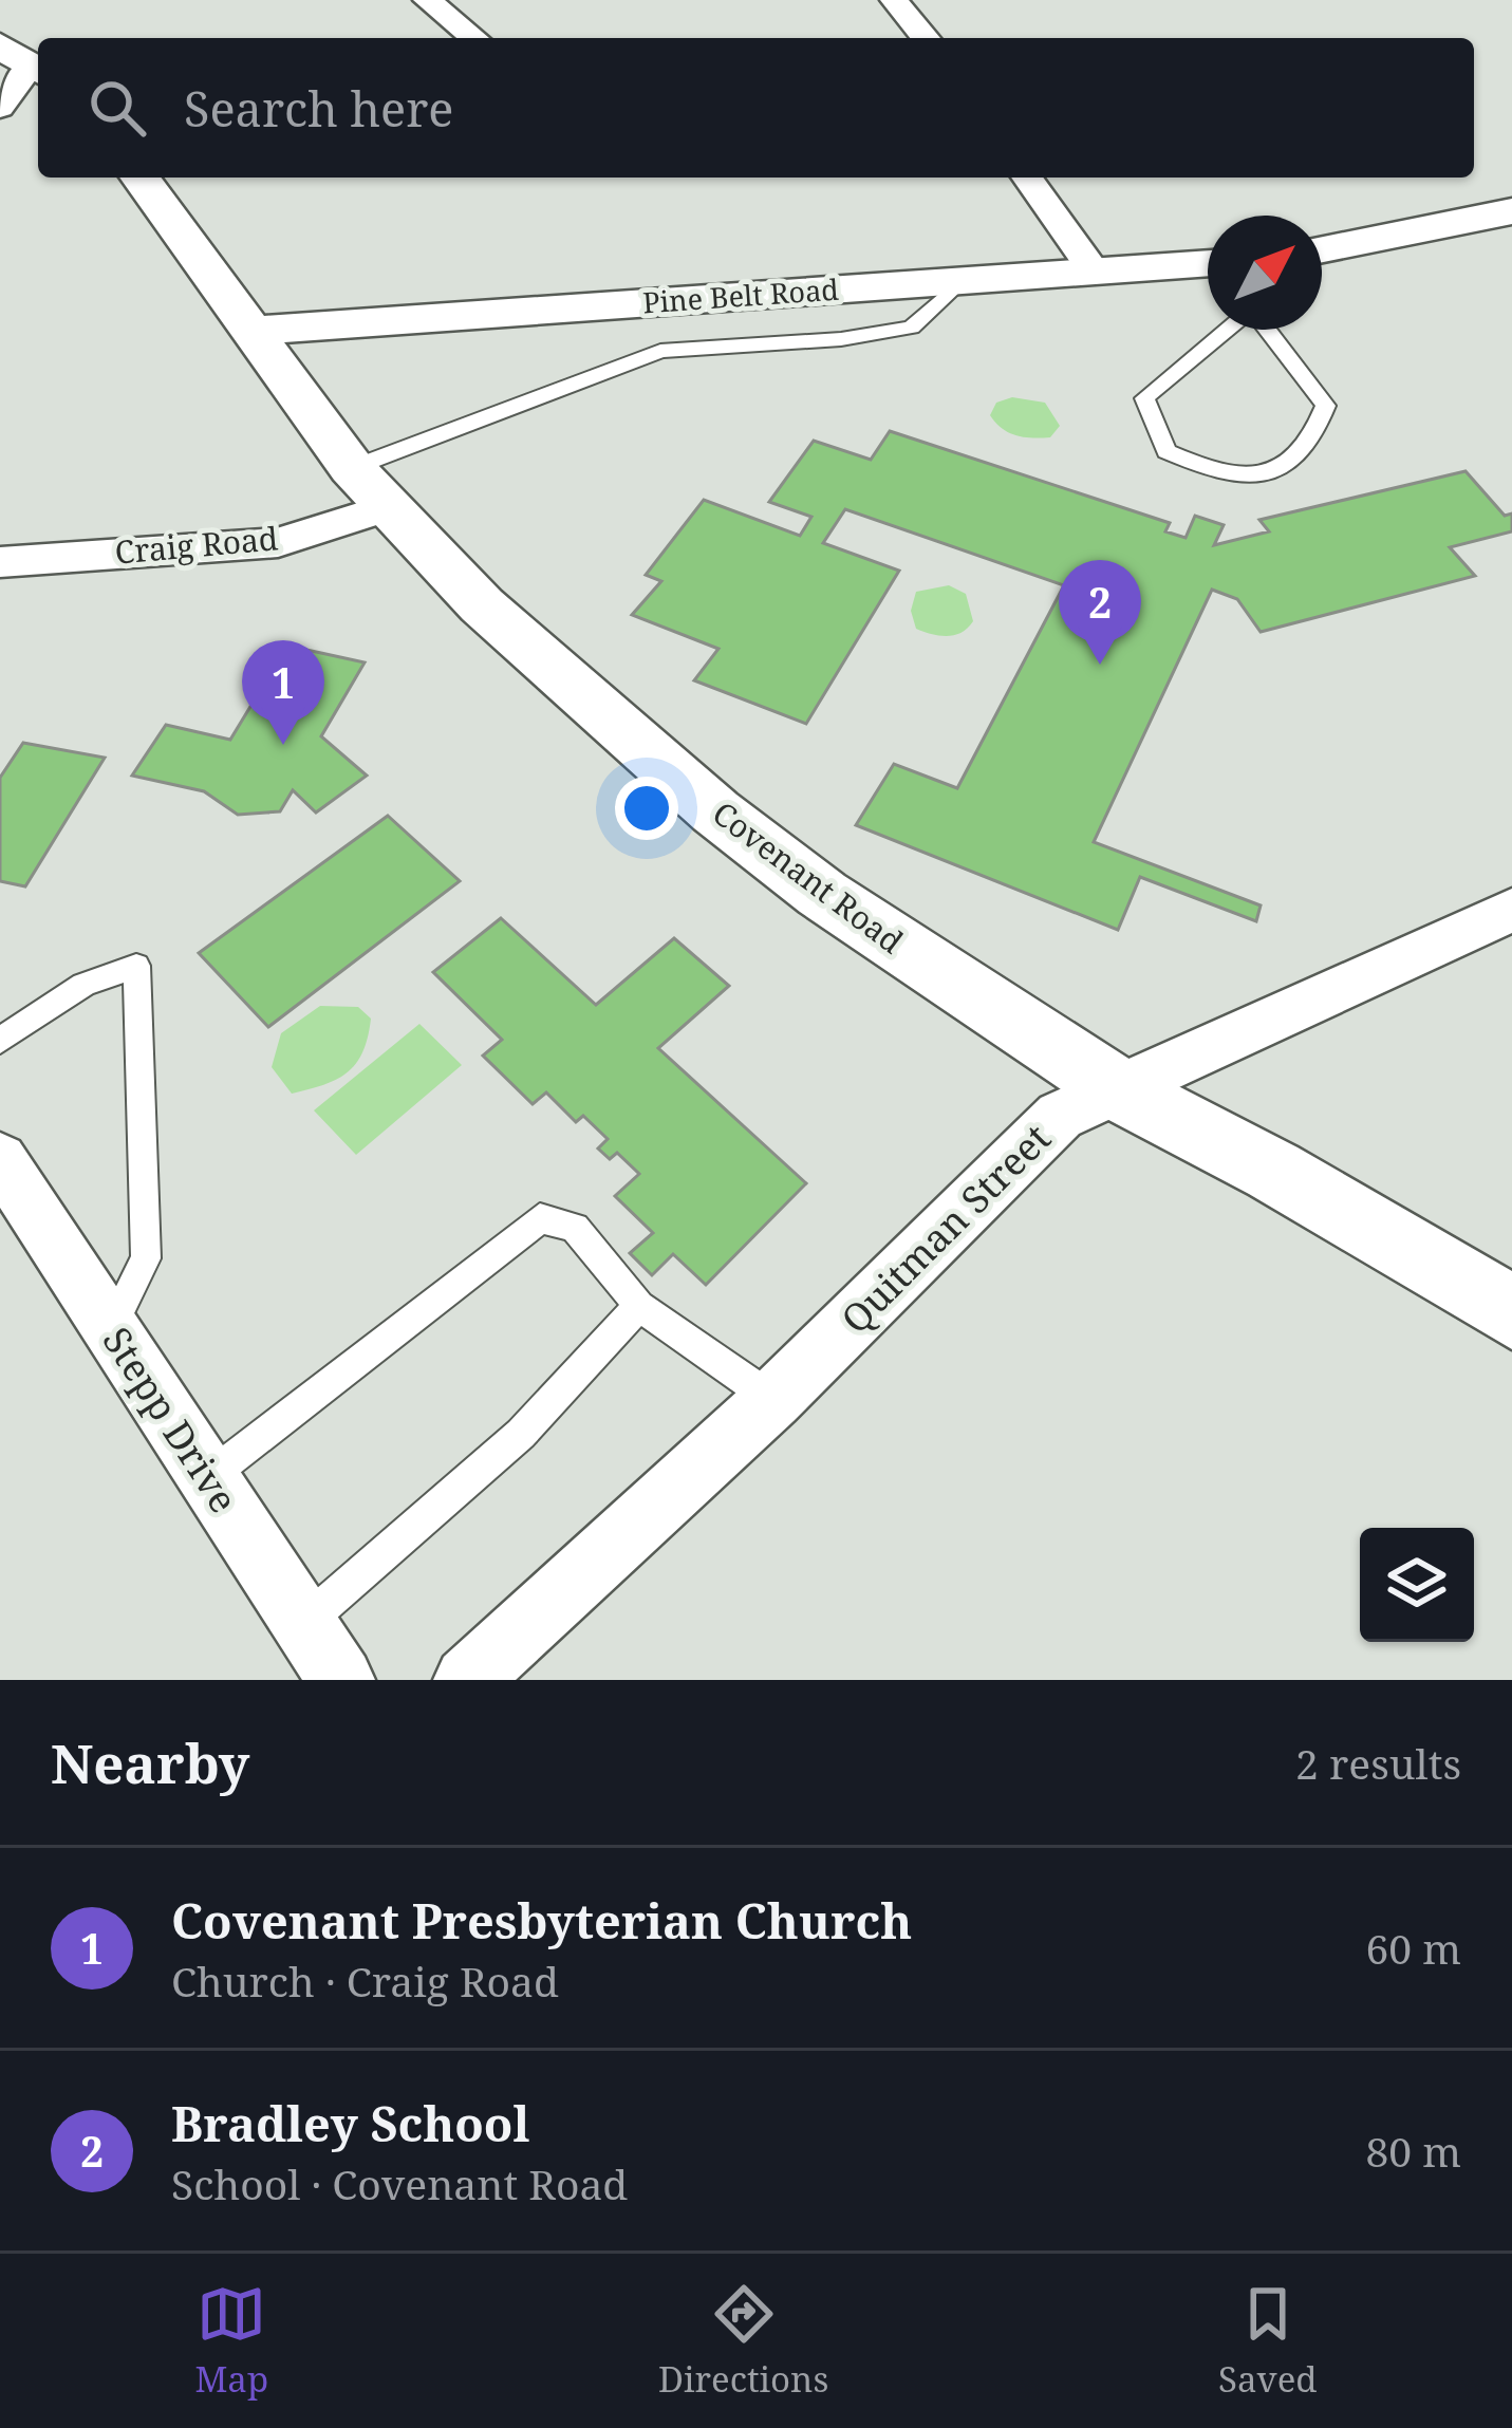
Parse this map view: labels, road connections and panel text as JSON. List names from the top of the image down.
{
  "streets": {
    "street": [
      "Pine Belt Road",
      "Craig Road",
      "Covenant Road",
      "Quitman Street",
      "Stepp Drive"
    ]
  },
  "crossings": [
    ["Pine Belt Road", "Covenant Road"],
    ["Craig Road", "Covenant Road"],
    ["Covenant Road", "Quitman Street"]
  ],
  "north": "top right",
  "page": {
    "search": "Search here",
    "pins": ["2", "1"],
    "heading": ["Nearby", "2 results"],
    "list": [
      {
        "mark": "1",
        "name": "Covenant Presbyterian Church",
        "note": "Church · Craig Road",
        "value": "60 m"
      },
      {
        "mark": "2",
        "name": "Bradley School",
        "note": "School · Covenant Road",
        "value": "80 m"
      }
    ],
    "nav": ["Map", "Directions", "Saved"]
  }
}
